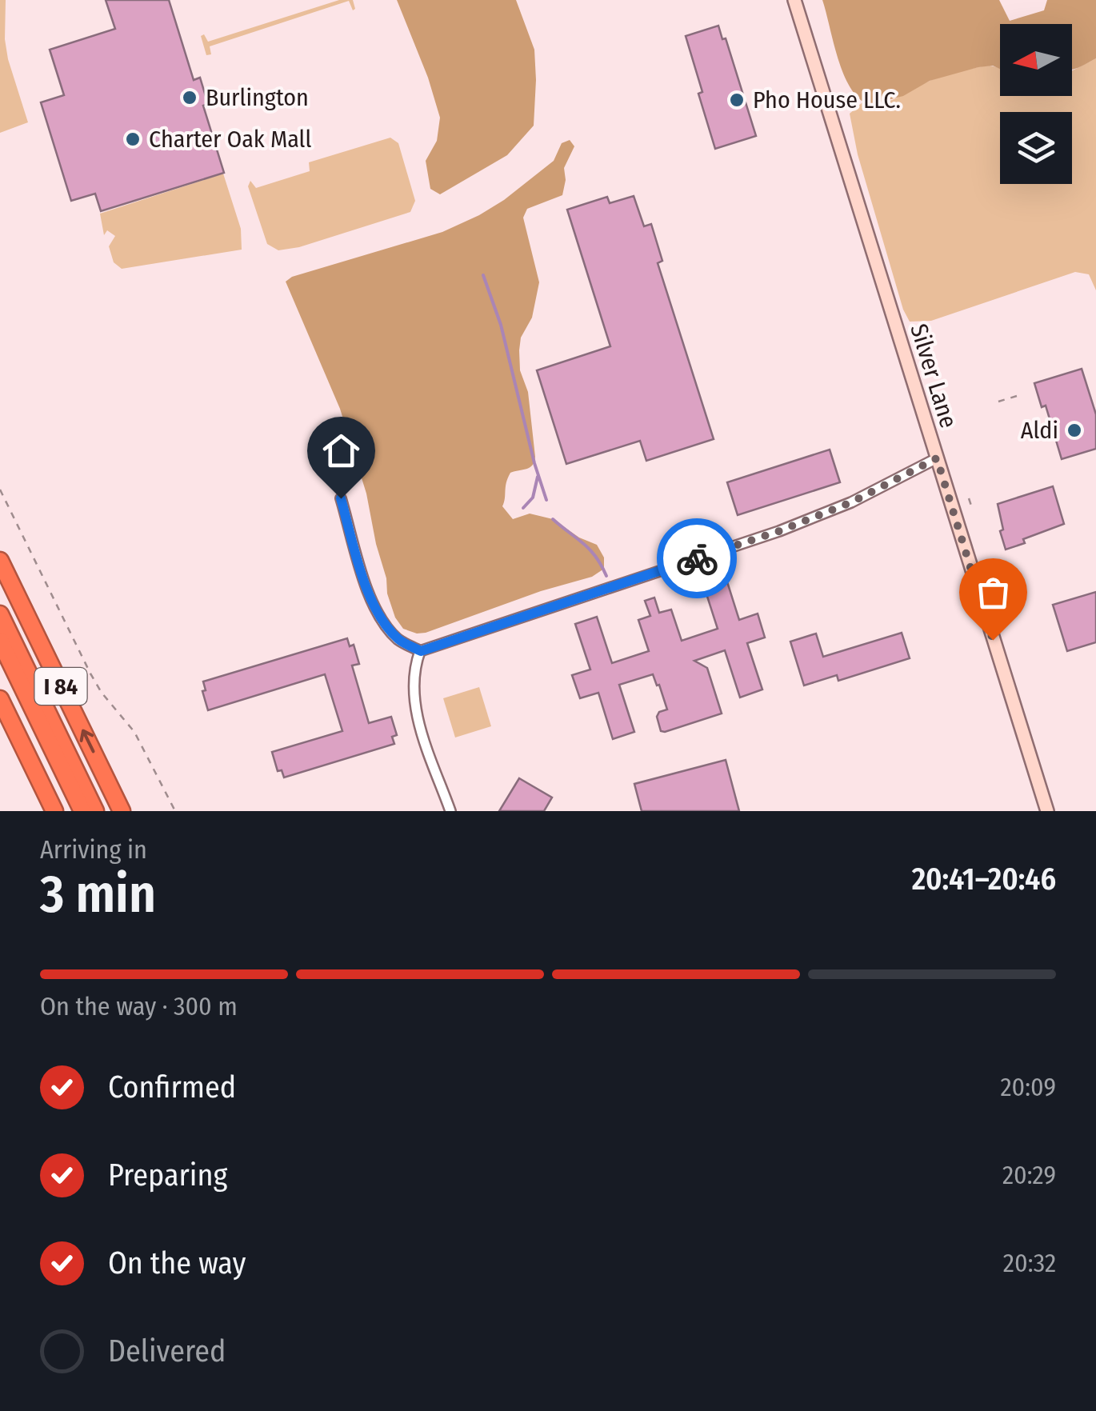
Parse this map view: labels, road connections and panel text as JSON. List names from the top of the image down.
{
  "streets": {
    "highway": ["I 84"],
    "main road": ["Silver Lane"]
  },
  "places": [
    "Burlington",
    "Pho House LLC.",
    "Charter Oak Mall",
    "Aldi"
  ],
  "north": "left",
  "page": {
    "heading": ["3 min", "Arriving in", "20:41–20:46"],
    "bar": "On the way · 300 m",
    "list": [
      ["Confirmed", "20:09"],
      ["Preparing", "20:29"],
      ["On the way", "20:32"],
      "Delivered"
    ]
  }
}
